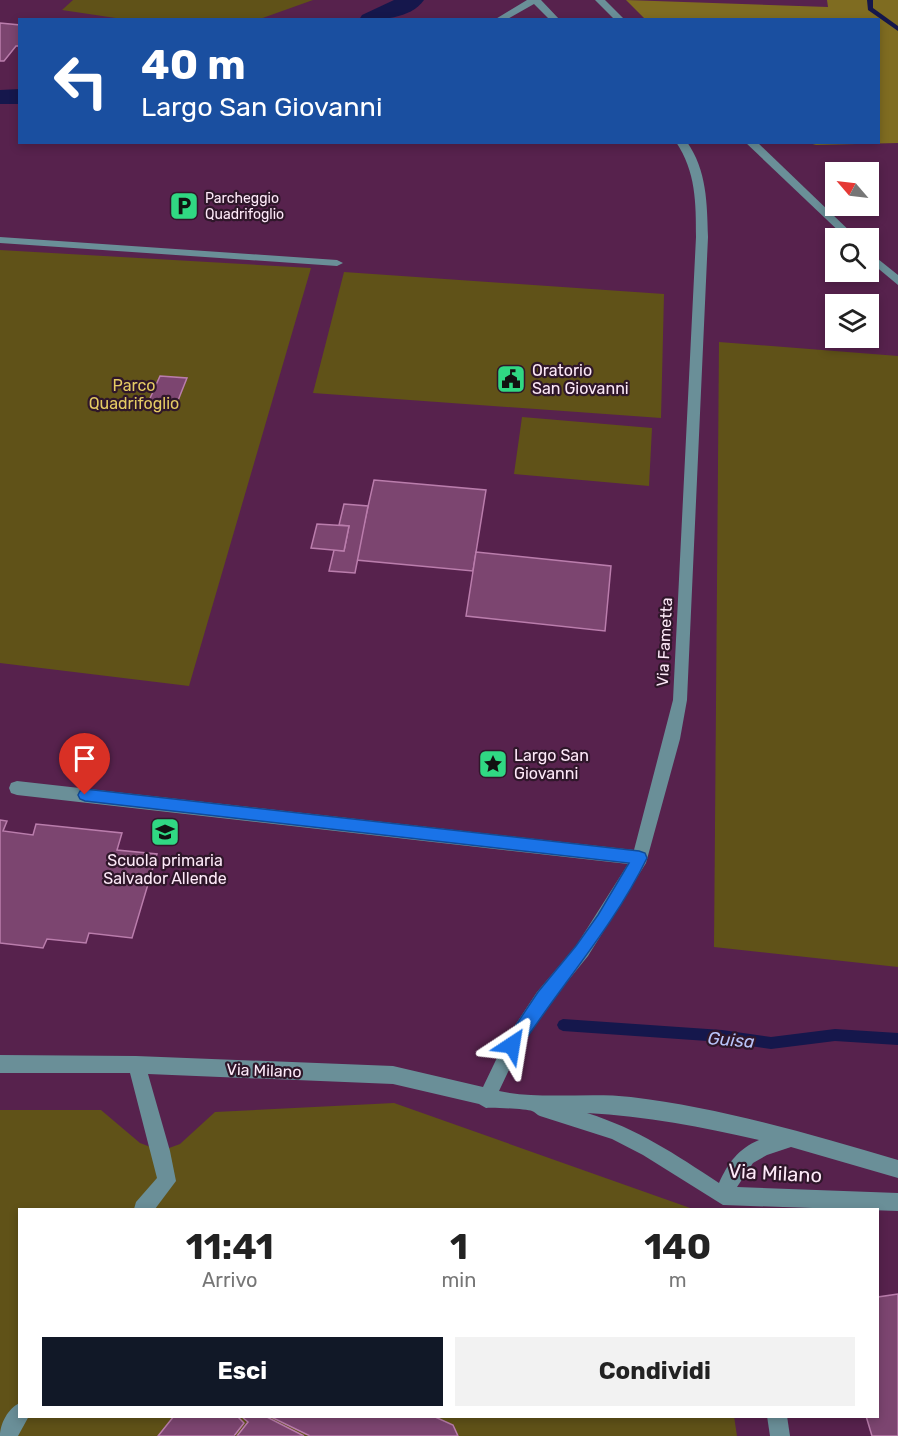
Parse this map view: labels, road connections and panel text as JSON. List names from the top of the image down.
{
  "streets": {
    "street": ["Via Fametta", "Via Milano"]
  },
  "crossings": [
    ["Via Fametta", "Via Milano"]
  ],
  "water": ["Guisa"],
  "parks": ["Parco Quadrifoglio"],
  "places": {
    "parking": ["Parcheggio Quadrifoglio"],
    "public building": ["Oratorio San Giovanni"],
    "place": ["Largo San Giovanni"],
    "school or university": ["Scuola primaria Salvador Allende"]
  },
  "north": "top left",
  "page": {
    "turn": ["40 m", "Largo San Giovanni"],
    "eta": [
      "11:41",
      "Arrivo",
      "1",
      "min",
      "140",
      "m"
    ],
    "buttons": ["Esci", "Condividi"]
  }
}
